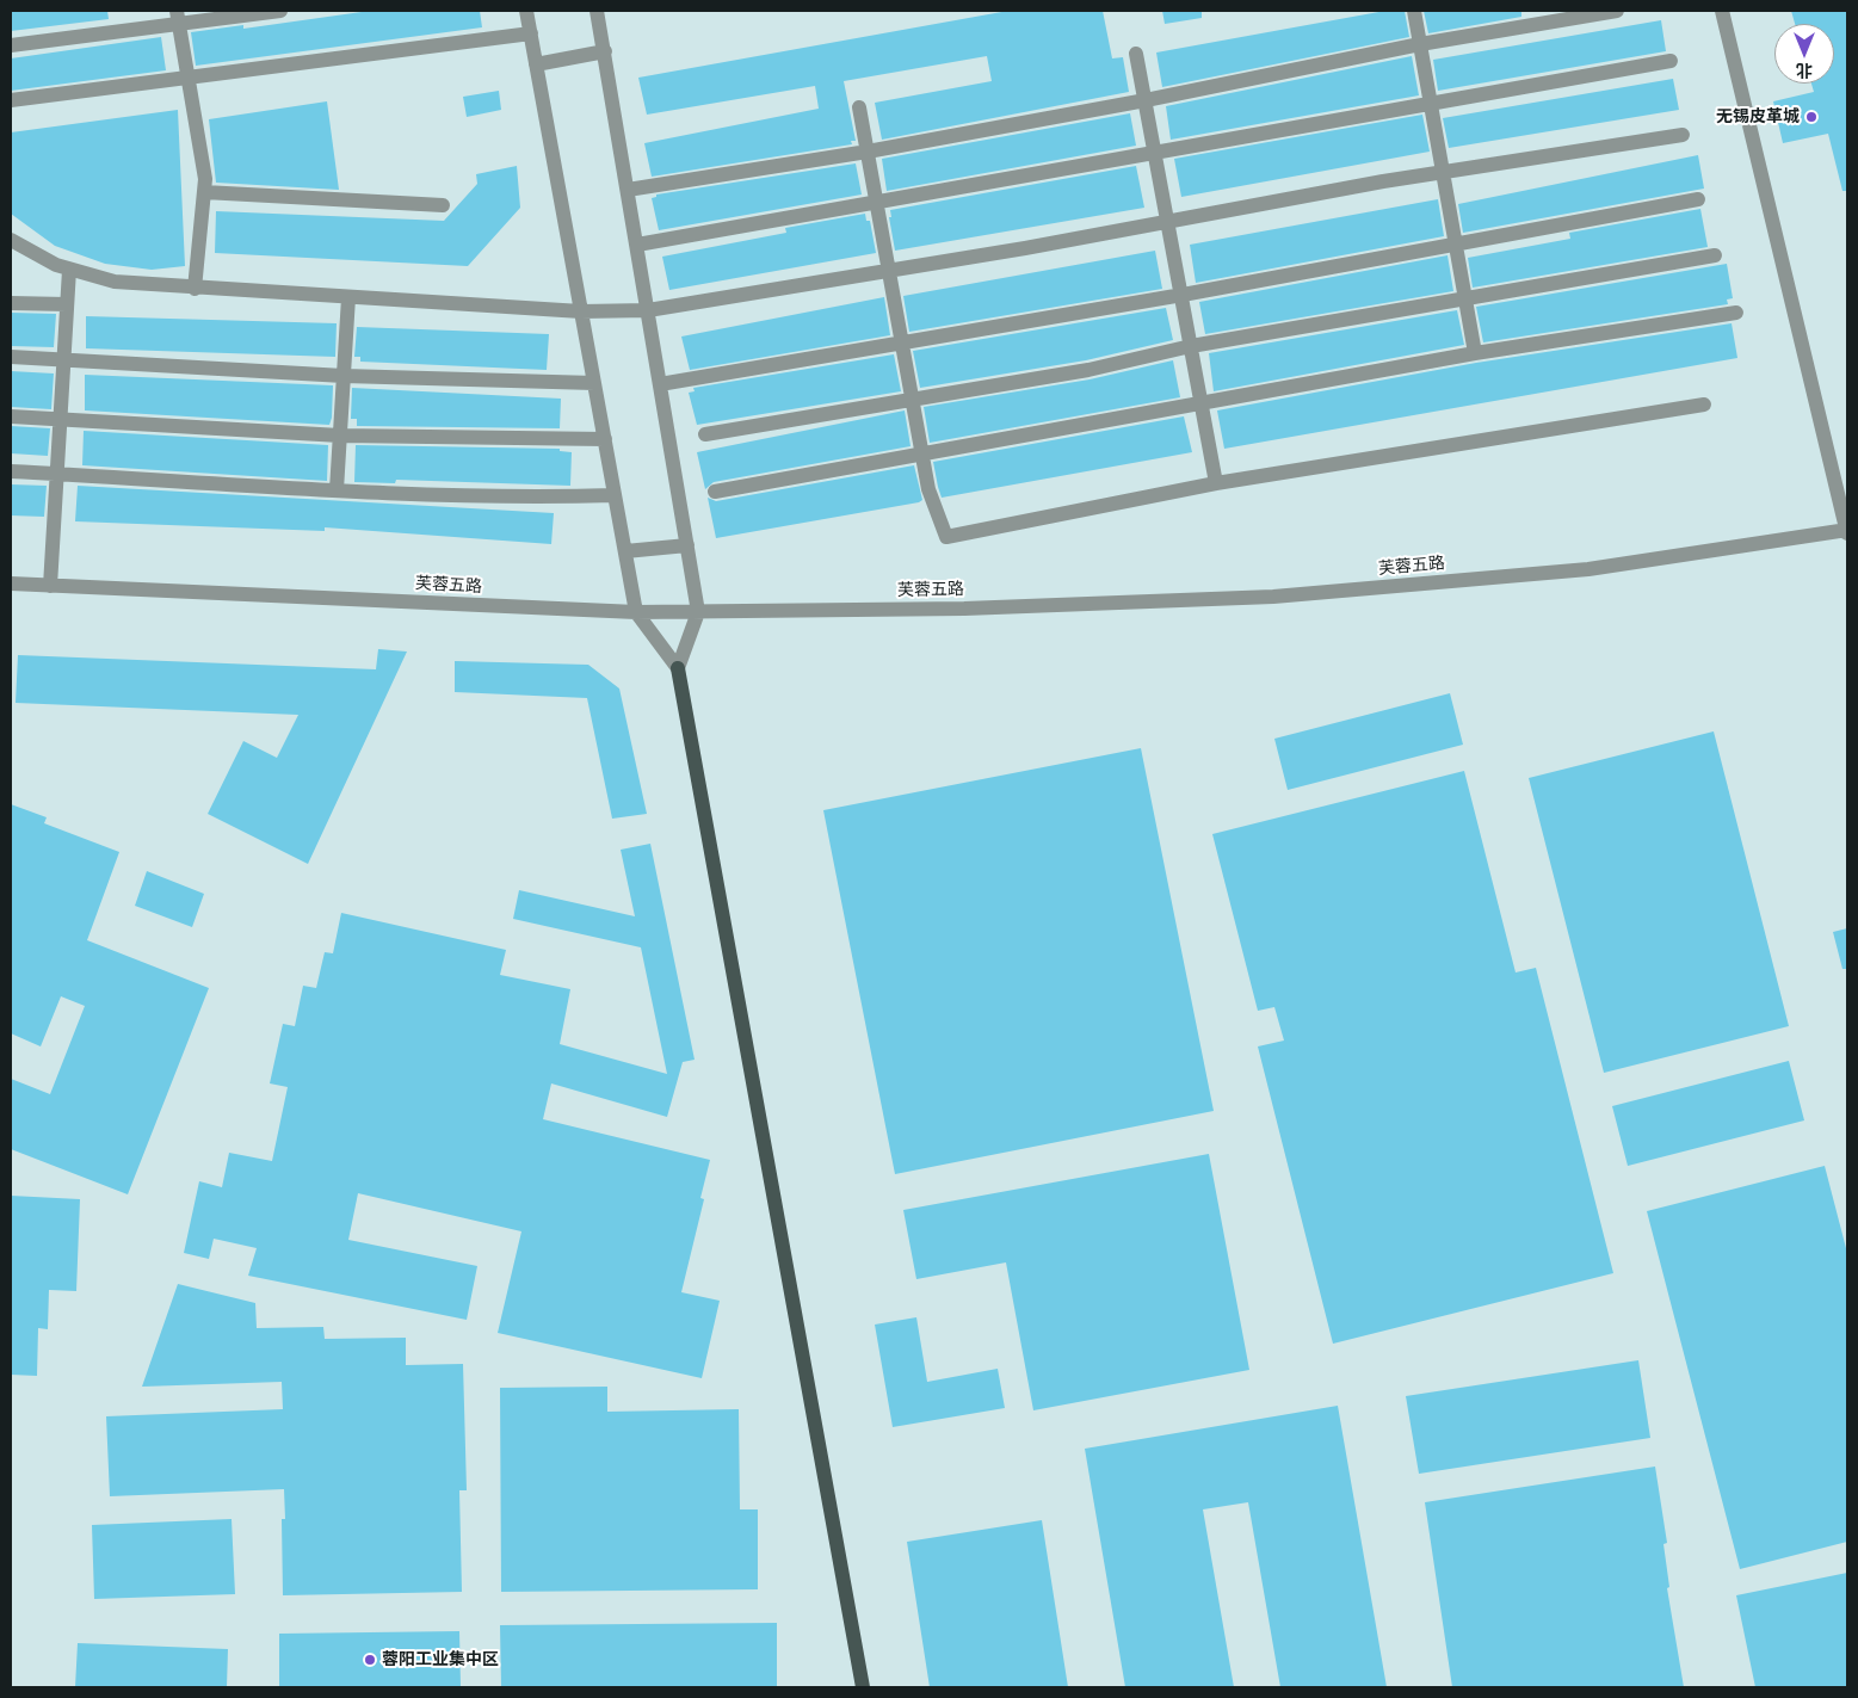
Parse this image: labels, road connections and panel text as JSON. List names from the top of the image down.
{
  "streets": {
    "street": ["芙蓉五路"]
  },
  "places": ["无锡皮革城", "蓉阳工业集中区"],
  "north": "bottom"
}
